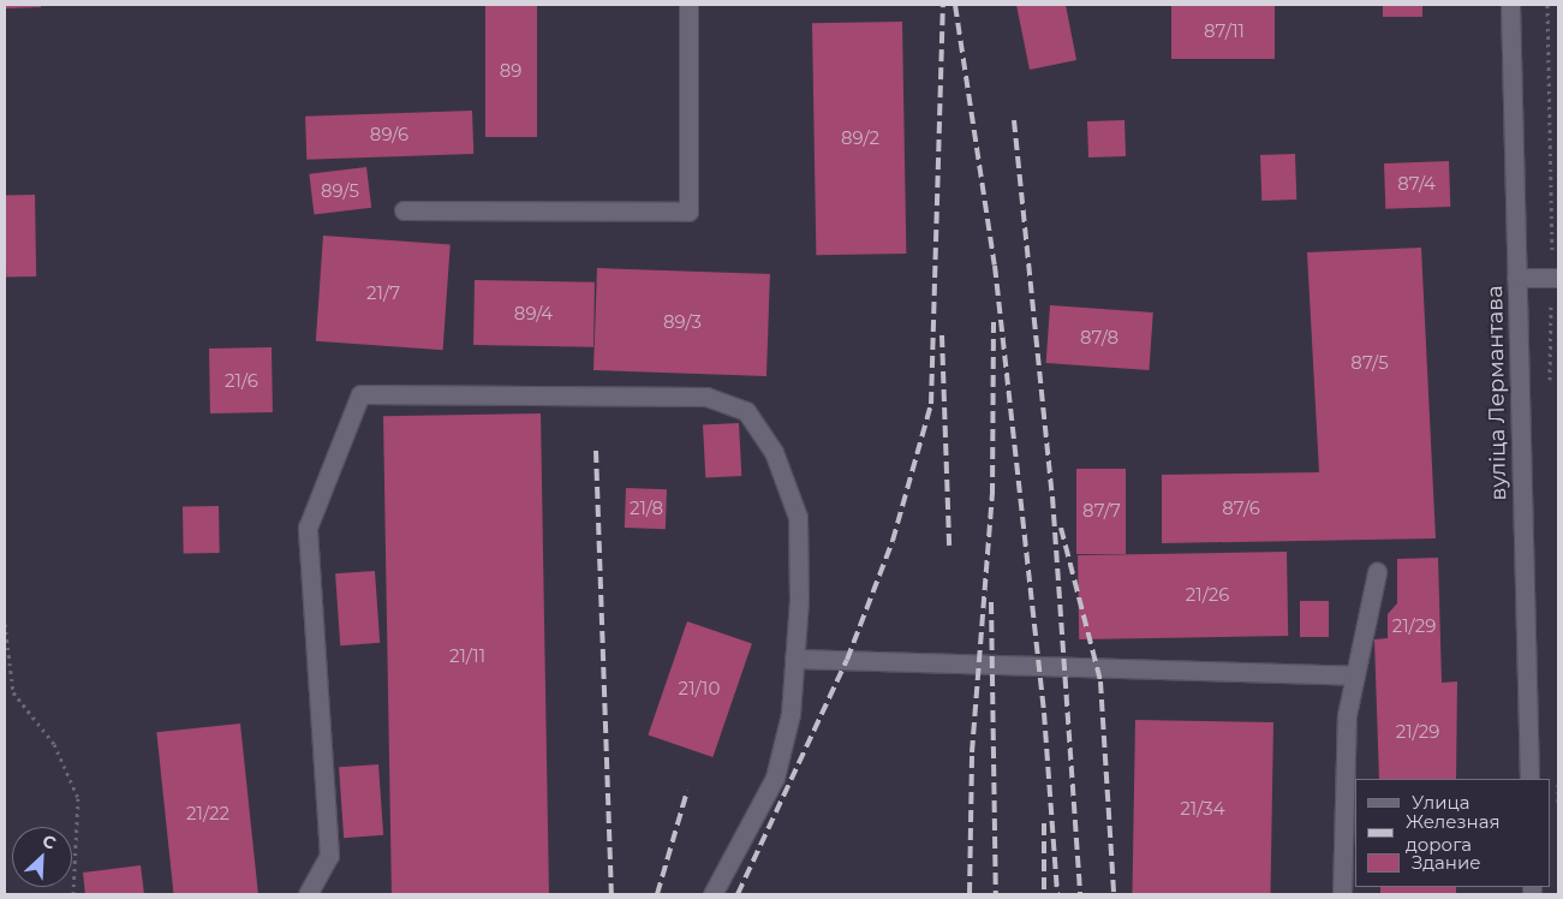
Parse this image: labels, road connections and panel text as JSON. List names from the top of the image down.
{
  "streets": {
    "street": ["вуліца Лермантава"]
  },
  "house_numbers": [
    "87/11",
    "89",
    "89/6",
    "89/2",
    "87/4",
    "89/5",
    "21/7",
    "89/4",
    "89/3",
    "87/8",
    "87/5",
    "21/6",
    "21/8",
    "87/6",
    "87/7",
    "21/26",
    "21/29",
    "21/11",
    "21/10",
    "21/29",
    "21/34",
    "21/22"
  ],
  "legend": ["Улица", "Железная дорога", "Здание"],
  "north": "top right"
}
